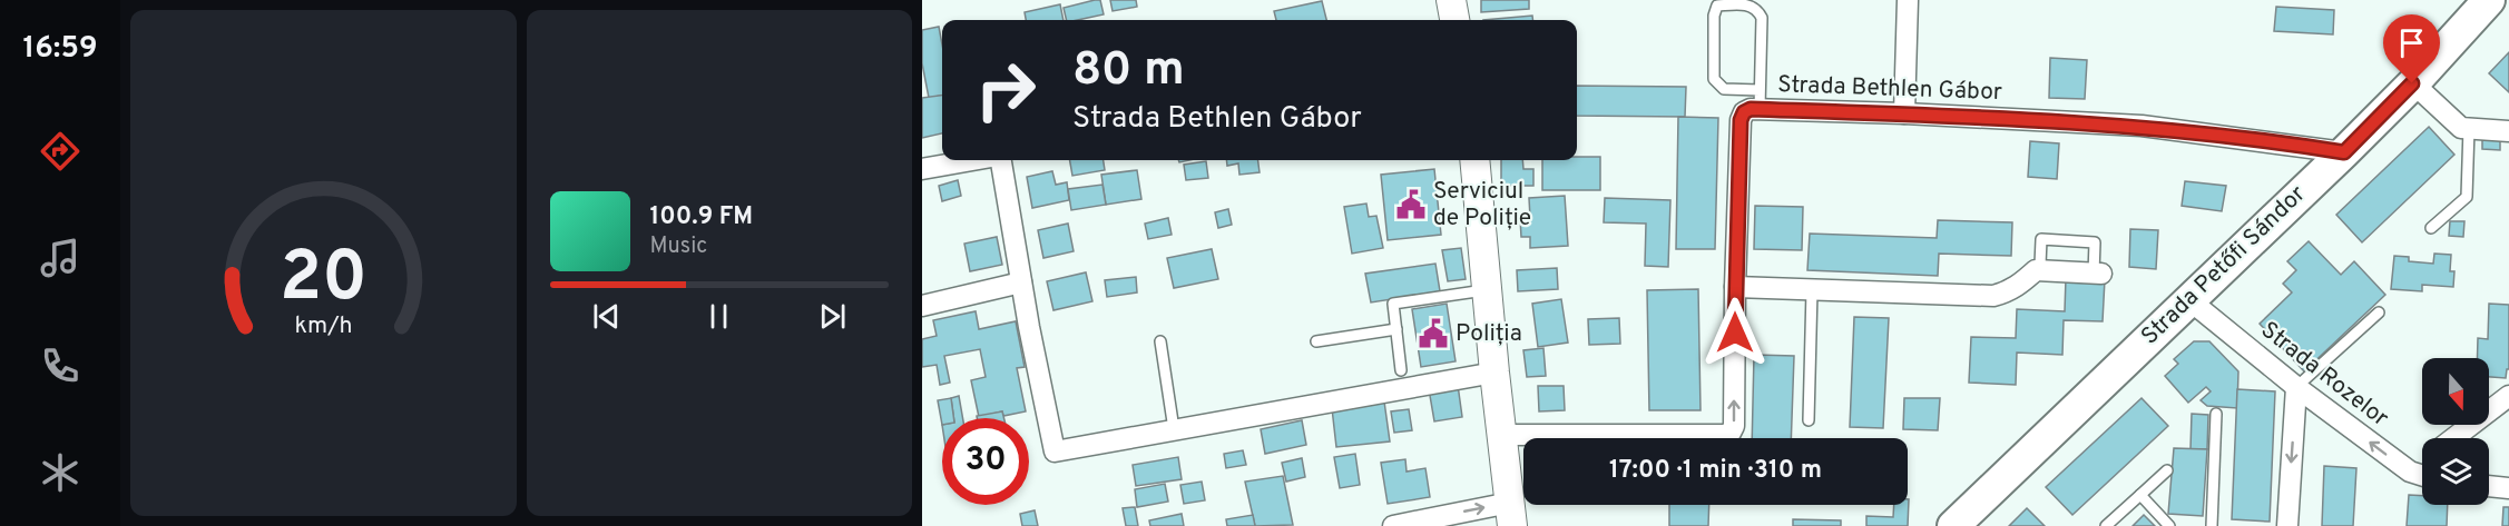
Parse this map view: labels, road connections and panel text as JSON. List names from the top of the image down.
{
  "streets": {
    "main road": ["Strada Petőfi Sándor"],
    "street": ["Strada Bethlen Gábor", "Strada Rozelor"]
  },
  "crossings": [
    ["Strada Bethlen Gábor", "Strada Petőfi Sándor"],
    ["Strada Petőfi Sándor", "Strada Rozelor"]
  ],
  "one_way": ["Strada Rozelor"],
  "places": {
    "public building": ["Serviciul de Poliție", "Poliția"]
  },
  "north": "bottom",
  "page": {
    "tabs": "16:59",
    "turn": ["80 m", "Strada Bethlen Gábor"],
    "song": ["100.9 FM", "Music"],
    "limit": "30",
    "trip": "17:00 · 1 min · 310 m",
    "gauge": ["20", "km/h"]
  }
}
